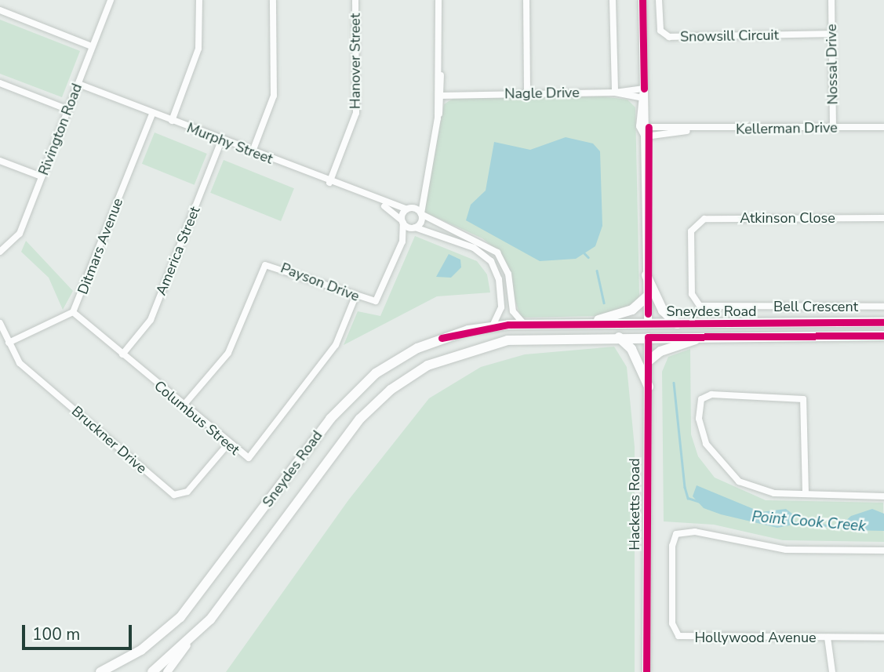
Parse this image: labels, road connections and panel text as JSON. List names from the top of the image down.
{
  "streets": {
    "main road": ["Sneydes Road"],
    "street": [
      "Snowsill Circuit",
      "Hanover Street",
      "Nossal Drive",
      "Nagle Drive",
      "Kellerman Drive",
      "Rivington Road",
      "Murphy Street",
      "Atkinson Close",
      "Ditmars Avenue",
      "America Street",
      "Payson Drive",
      "Bell Crescent",
      "Columbus Street",
      "Bruckner Drive",
      "Hacketts Road",
      "Hollywood Avenue"
    ]
  },
  "crossings": [
    ["Snowsill Circuit", "Nossal Drive"],
    ["Hanover Street", "Murphy Street"],
    ["Nossal Drive", "Kellerman Drive"],
    ["Rivington Road", "Murphy Street"],
    ["Murphy Street", "Ditmars Avenue"],
    ["Murphy Street", "America Street"],
    ["Murphy Street", "Payson Drive"],
    ["Atkinson Close", "Bell Crescent"],
    ["Ditmars Avenue", "Columbus Street"],
    ["Ditmars Avenue", "Bruckner Drive"],
    ["America Street", "Columbus Street"],
    ["Payson Drive", "Columbus Street"],
    ["Sneydes Road", "Hacketts Road"],
    ["Columbus Street", "Bruckner Drive"]
  ],
  "water": ["Point Cook Creek"],
  "scale_bar": "100 m"
}
